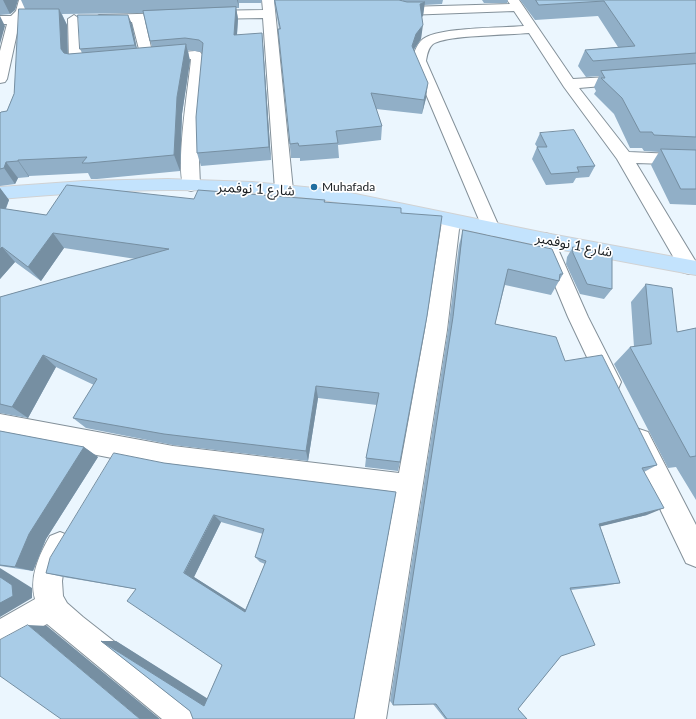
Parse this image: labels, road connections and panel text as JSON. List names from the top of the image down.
{
  "streets": {
    "main road": ["شارع 1 نوفمبر"]
  },
  "places": ["Muhafada"]
}
